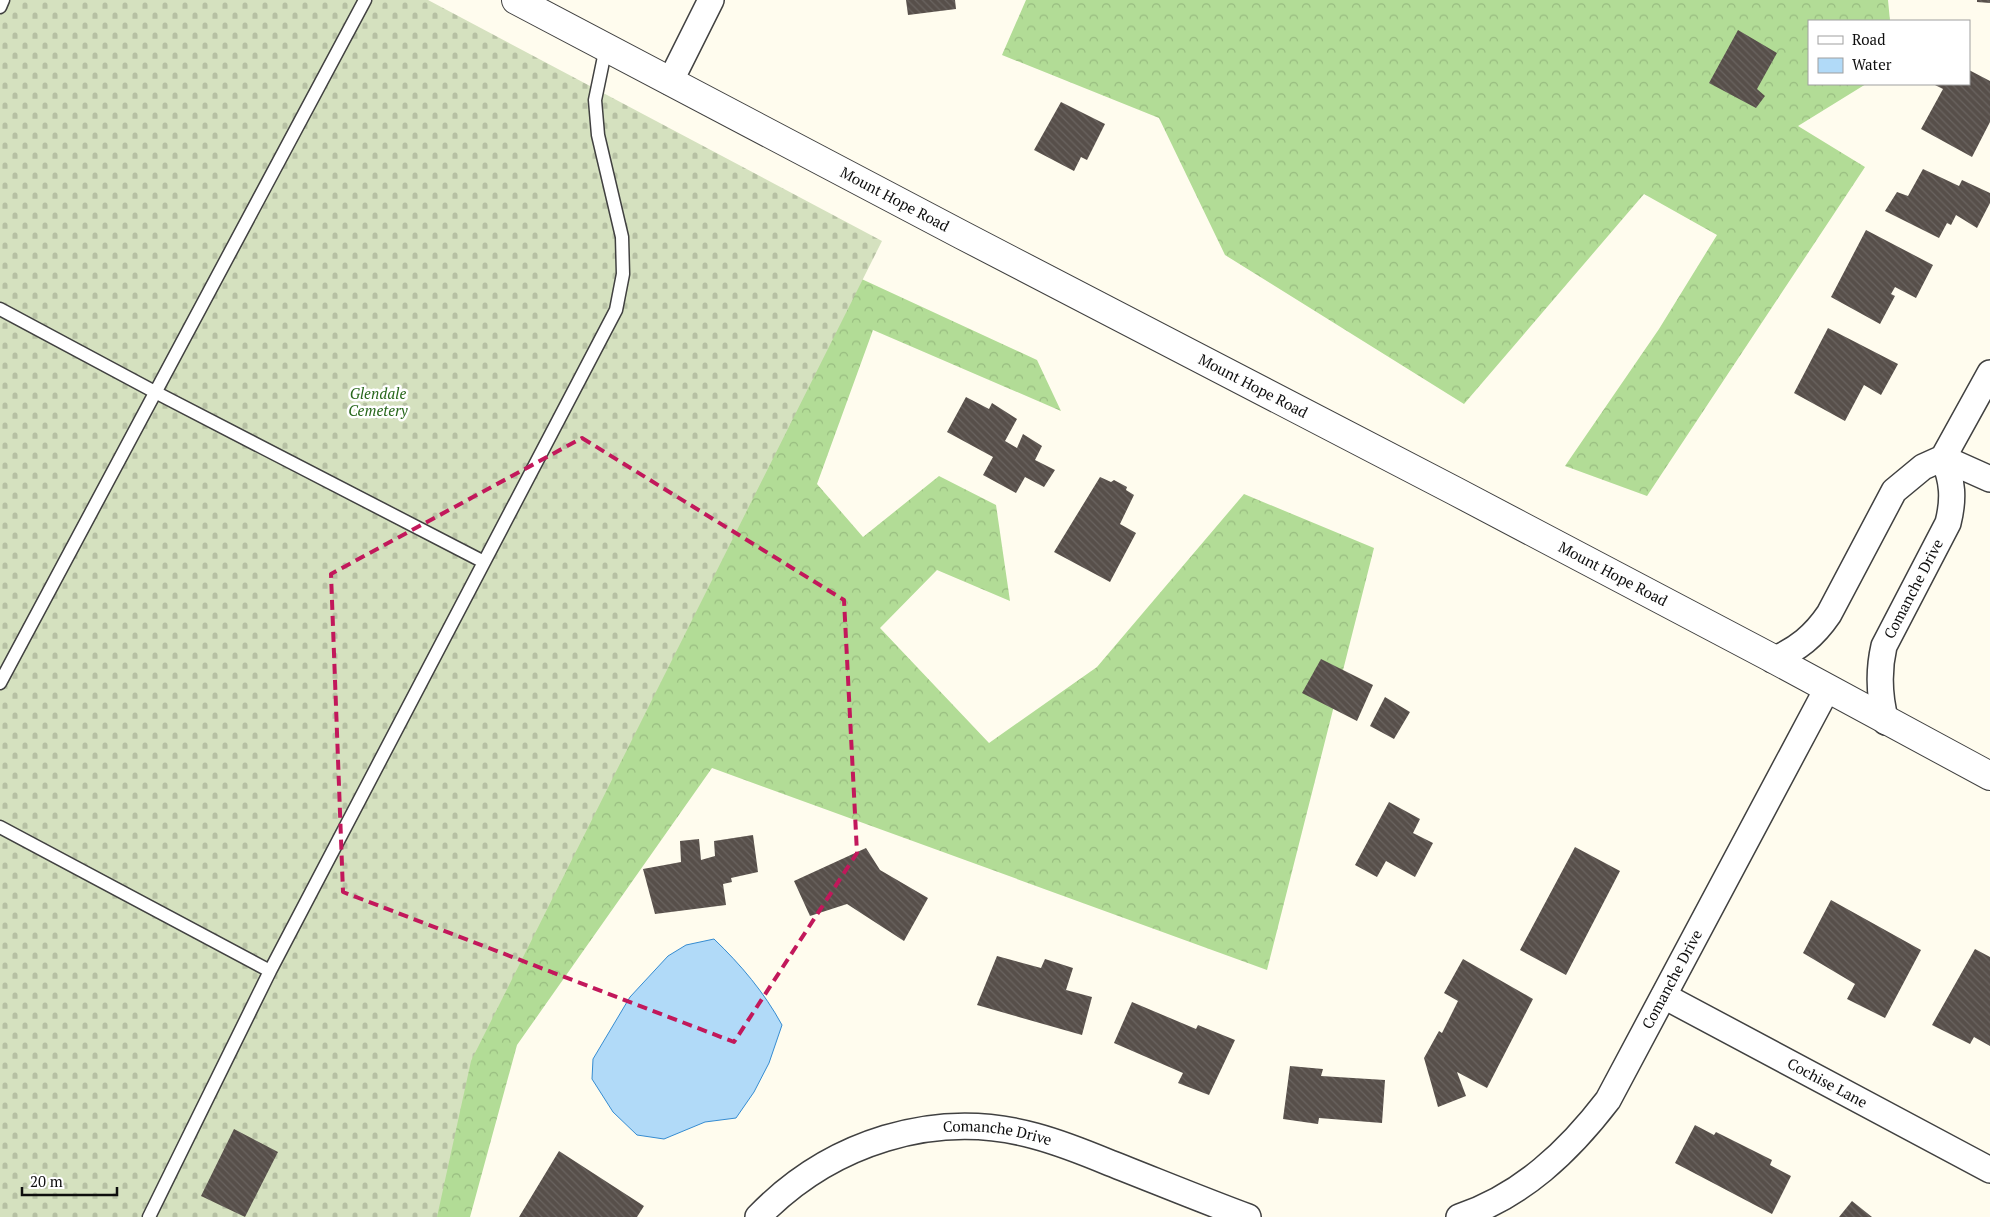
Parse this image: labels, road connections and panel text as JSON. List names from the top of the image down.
{
  "streets": {
    "street": ["Mount Hope Road", "Comanche Drive", "Cochise Lane"]
  },
  "crossings": [
    ["Mount Hope Road", "Comanche Drive"],
    ["Comanche Drive", "Cochise Lane"]
  ],
  "parks": ["Glendale Cemetery"],
  "legend": ["Road", "Water"],
  "scale_bar": "20 m"
}
